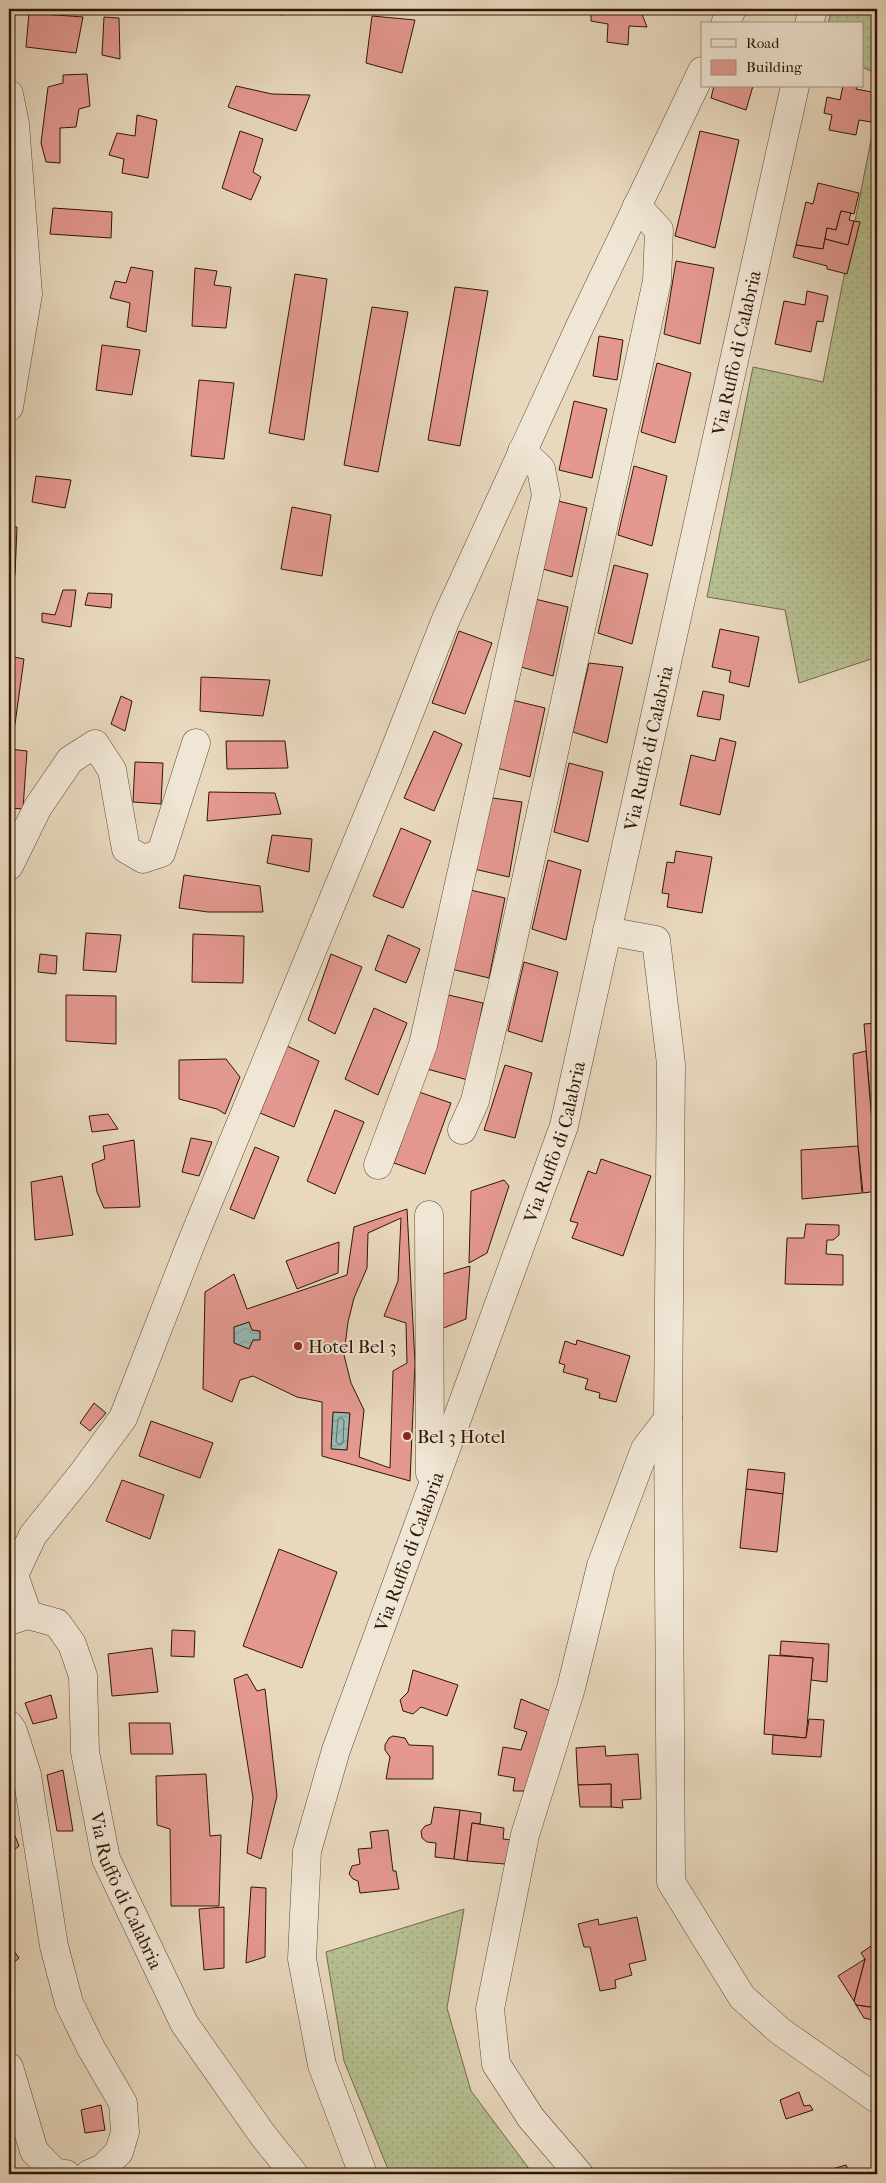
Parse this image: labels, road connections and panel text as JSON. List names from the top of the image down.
{
  "streets": {
    "street": ["Via Ruffo di Calabria"]
  },
  "places": ["Hotel Bel 3", "Bel 3 Hotel"],
  "legend": ["Road", "Building"]
}
